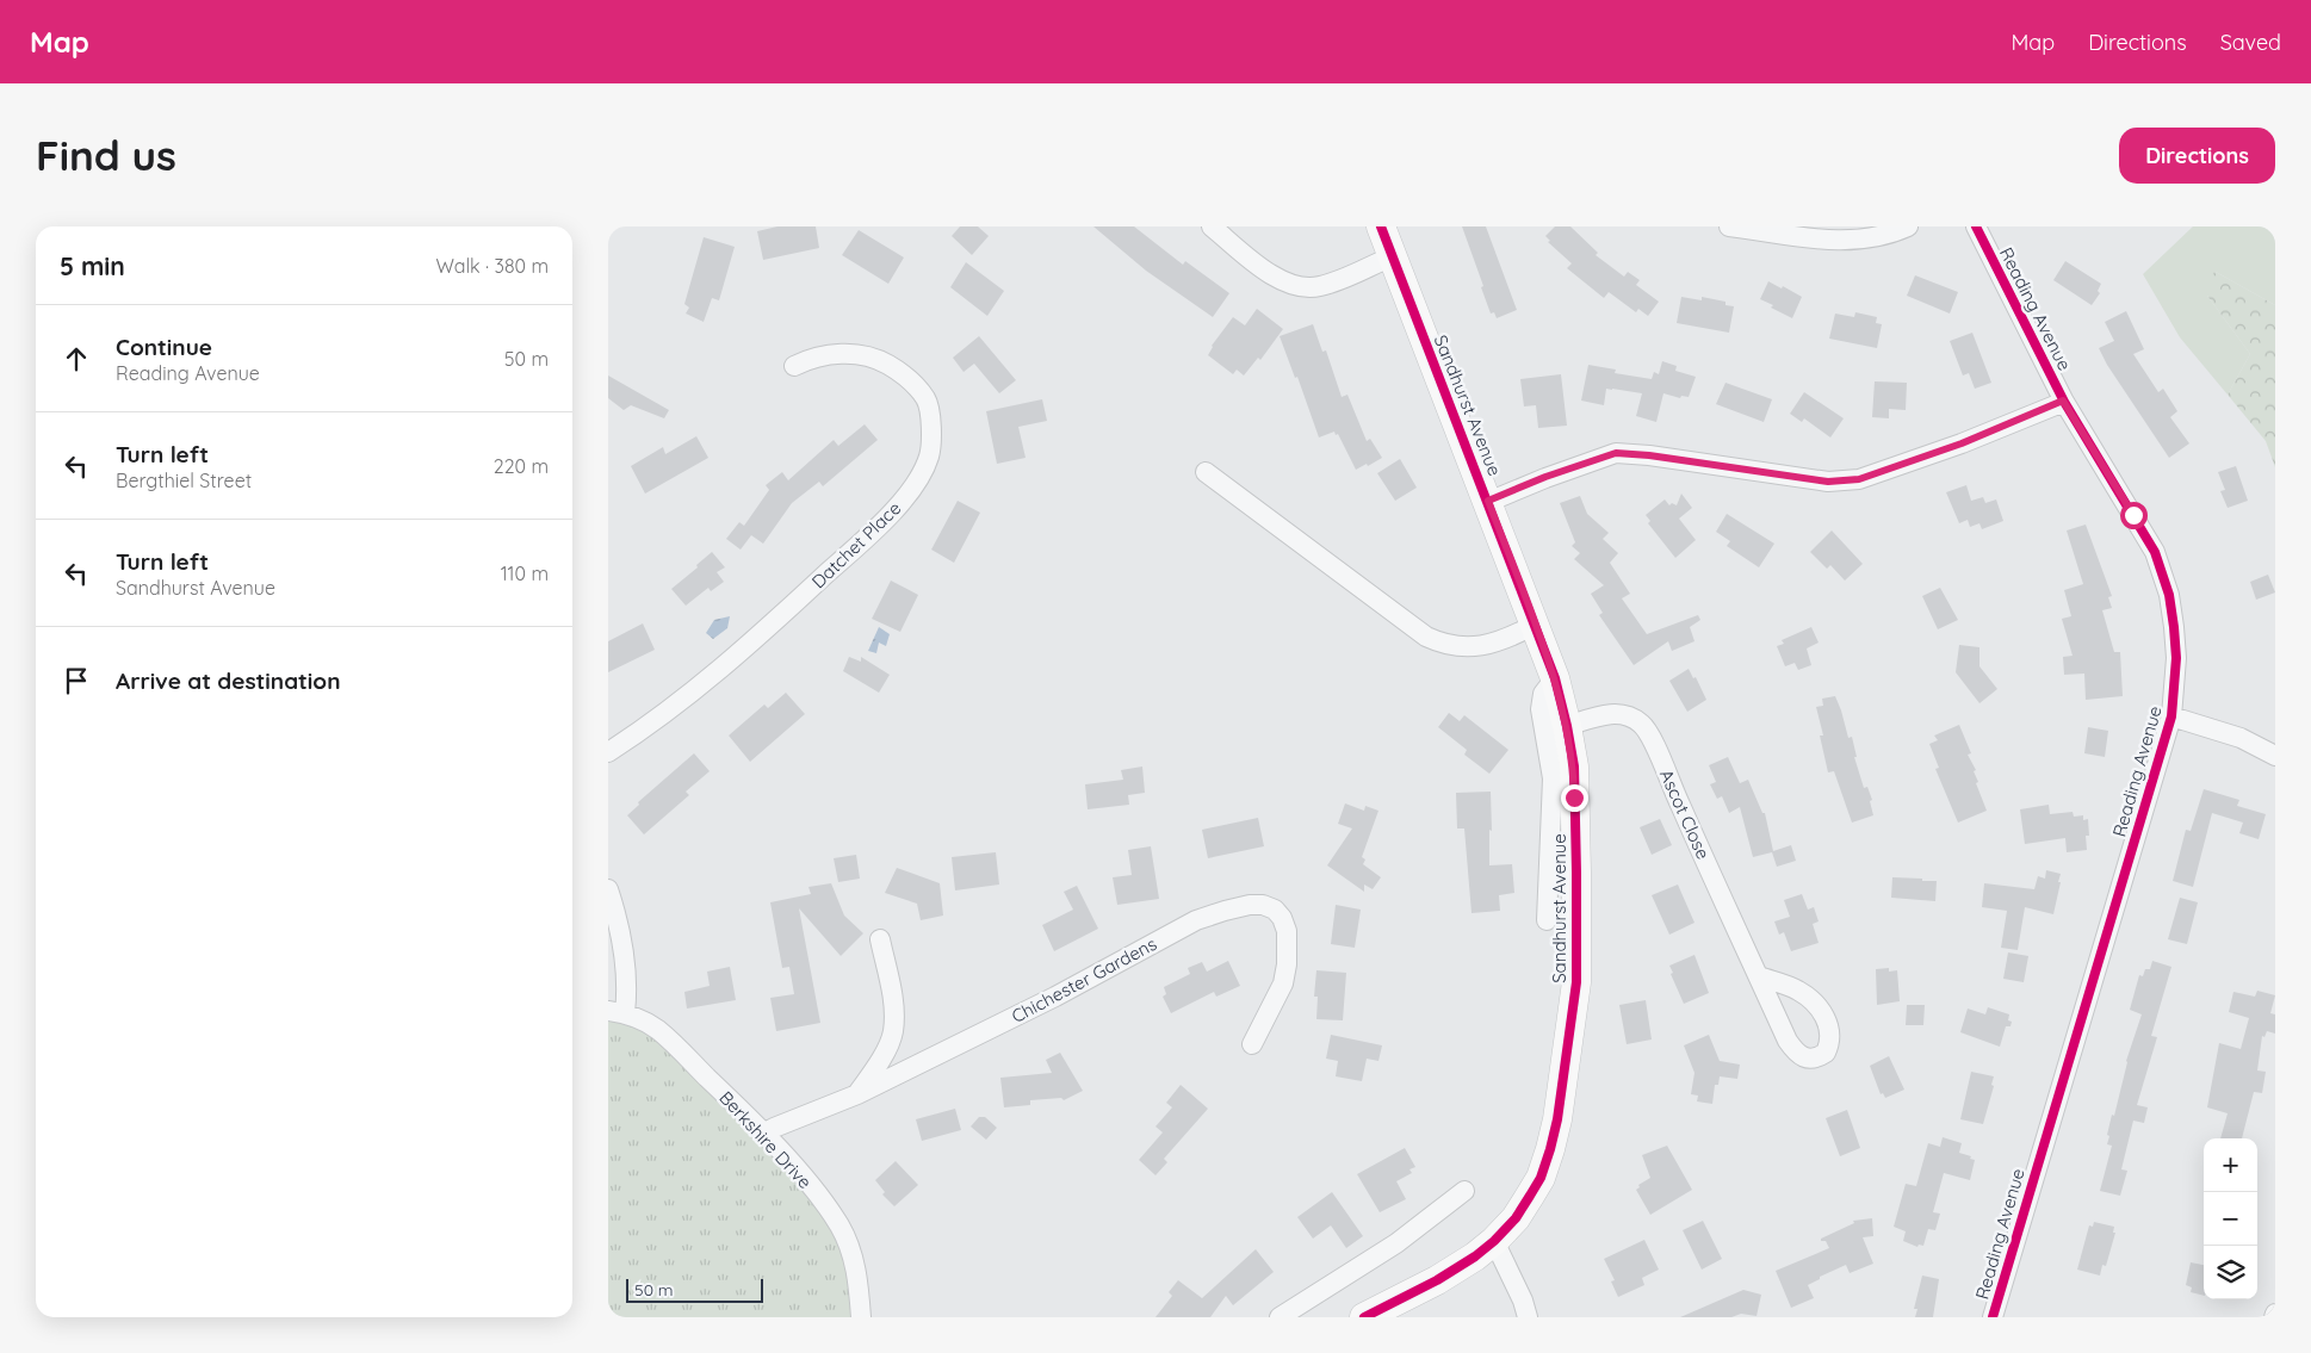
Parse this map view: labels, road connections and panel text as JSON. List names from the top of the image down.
{
  "streets": {
    "street": [
      "Reading Avenue",
      "Sandhurst Avenue",
      "Datchet Place",
      "Ascot Close",
      "Chichester Gardens",
      "Berkshire Drive"
    ]
  },
  "crossings": [
    ["Sandhurst Avenue", "Ascot Close"],
    ["Chichester Gardens", "Berkshire Drive"]
  ],
  "scale_bar": "50 m",
  "page": {
    "header": "Map",
    "nav": ["Map", "Directions", "Saved"],
    "buttons": "Directions",
    "title": "Find us",
    "heading": ["5 min", "Walk · 380 m"],
    "list": [
      ["Continue", "Reading Avenue", "50 m"],
      ["Turn left", "Bergthiel Street", "220 m"],
      ["Turn left", "Sandhurst Avenue", "110 m"],
      "Arrive at destination"
    ],
    "map_buttons": ["+", "−"],
    "scale": "50 m"
  }
}
